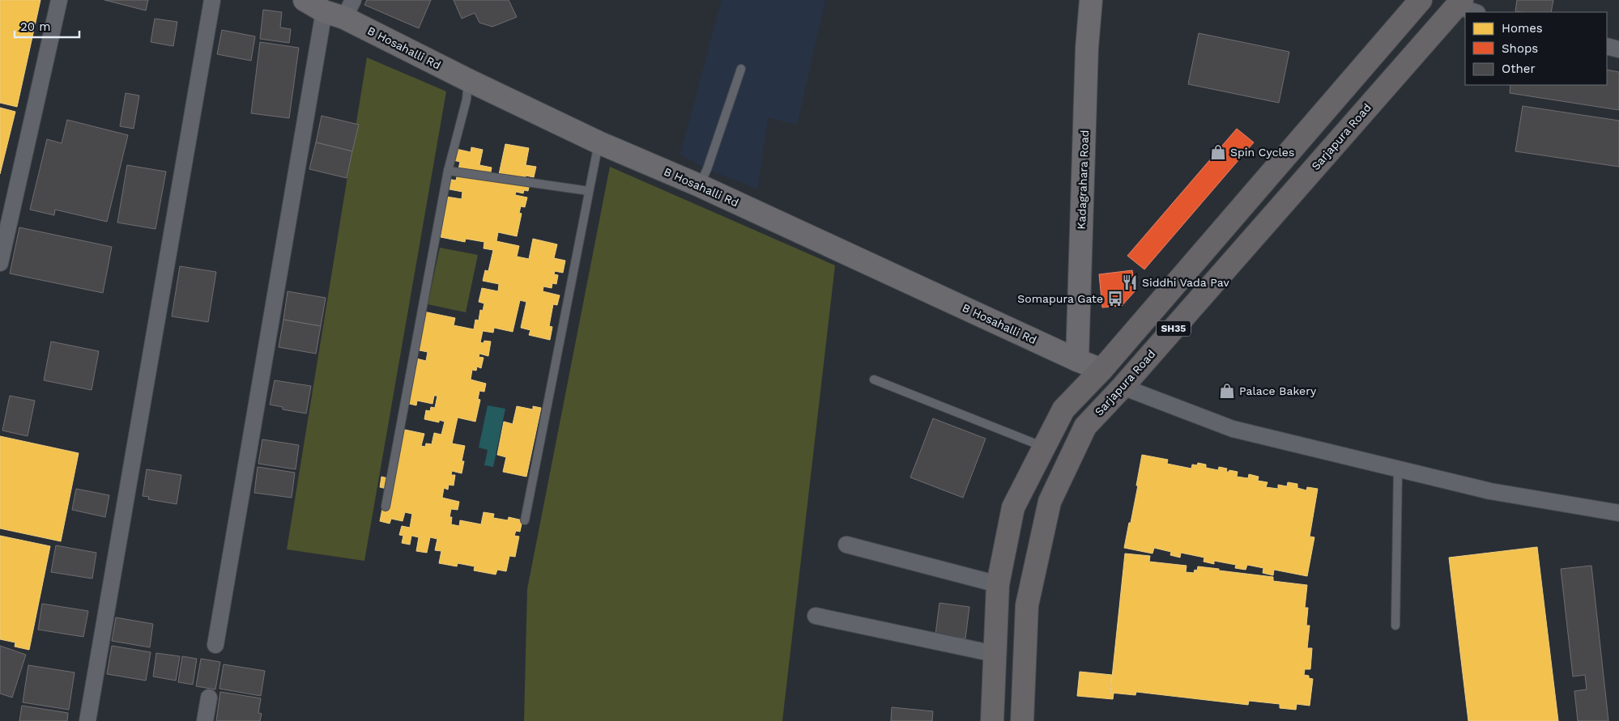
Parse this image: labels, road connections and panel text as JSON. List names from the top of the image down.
{
  "streets": {
    "main road": ["Sarjapura Road", "SH35"],
    "street": ["B Hosahalli Rd", "Kadagrahara Road"]
  },
  "crossings": [
    ["B Hosahalli Rd", "Kadagrahara Road"]
  ],
  "places": {
    "shop": ["Spin Cycles", "Palace Bakery"],
    "restaurant": ["Siddhi Vada Pav"],
    "bus stop": ["Somapura Gate"]
  },
  "legend": ["Homes", "Shops", "Other"],
  "scale_bar": "20 m"
}
